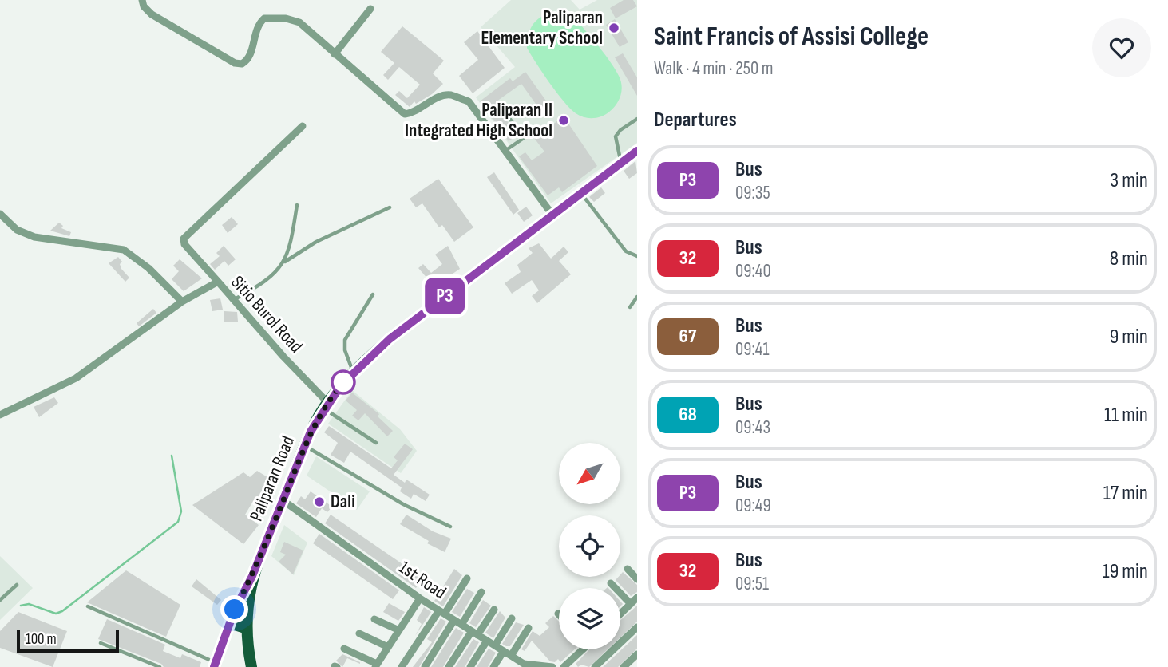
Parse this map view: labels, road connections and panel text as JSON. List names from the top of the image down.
{
  "streets": {
    "main road": ["Paliparan Road"],
    "street": ["Sitio Burol Road", "1st Road"]
  },
  "crossings": [
    ["Sitio Burol Road", "Paliparan Road"],
    ["Paliparan Road", "1st Road"]
  ],
  "places": ["Paliparan Elementary School", "Paliparan II Integrated High School", "Dali"],
  "lines": ["bus line P3"],
  "scale_bar": "100 m",
  "north": "bottom left",
  "page": {
    "on_map": "P3",
    "heading": [
      ["Saint Francis of Assisi College", "Walk · 4 min · 250 m"],
      "Departures"
    ],
    "list": [
      {
        "mark": "P3",
        "name": "Bus",
        "note": "09:35",
        "value": "3 min"
      },
      {
        "mark": "32",
        "name": "Bus",
        "note": "09:40",
        "value": "8 min"
      },
      {
        "mark": "67",
        "name": "Bus",
        "note": "09:41",
        "value": "9 min"
      },
      {
        "mark": "68",
        "name": "Bus",
        "note": "09:43",
        "value": "11 min"
      },
      {
        "mark": "P3",
        "name": "Bus",
        "note": "09:49",
        "value": "17 min"
      },
      {
        "mark": "32",
        "name": "Bus",
        "note": "09:51",
        "value": "19 min"
      }
    ],
    "scale": "100 m"
  }
}
